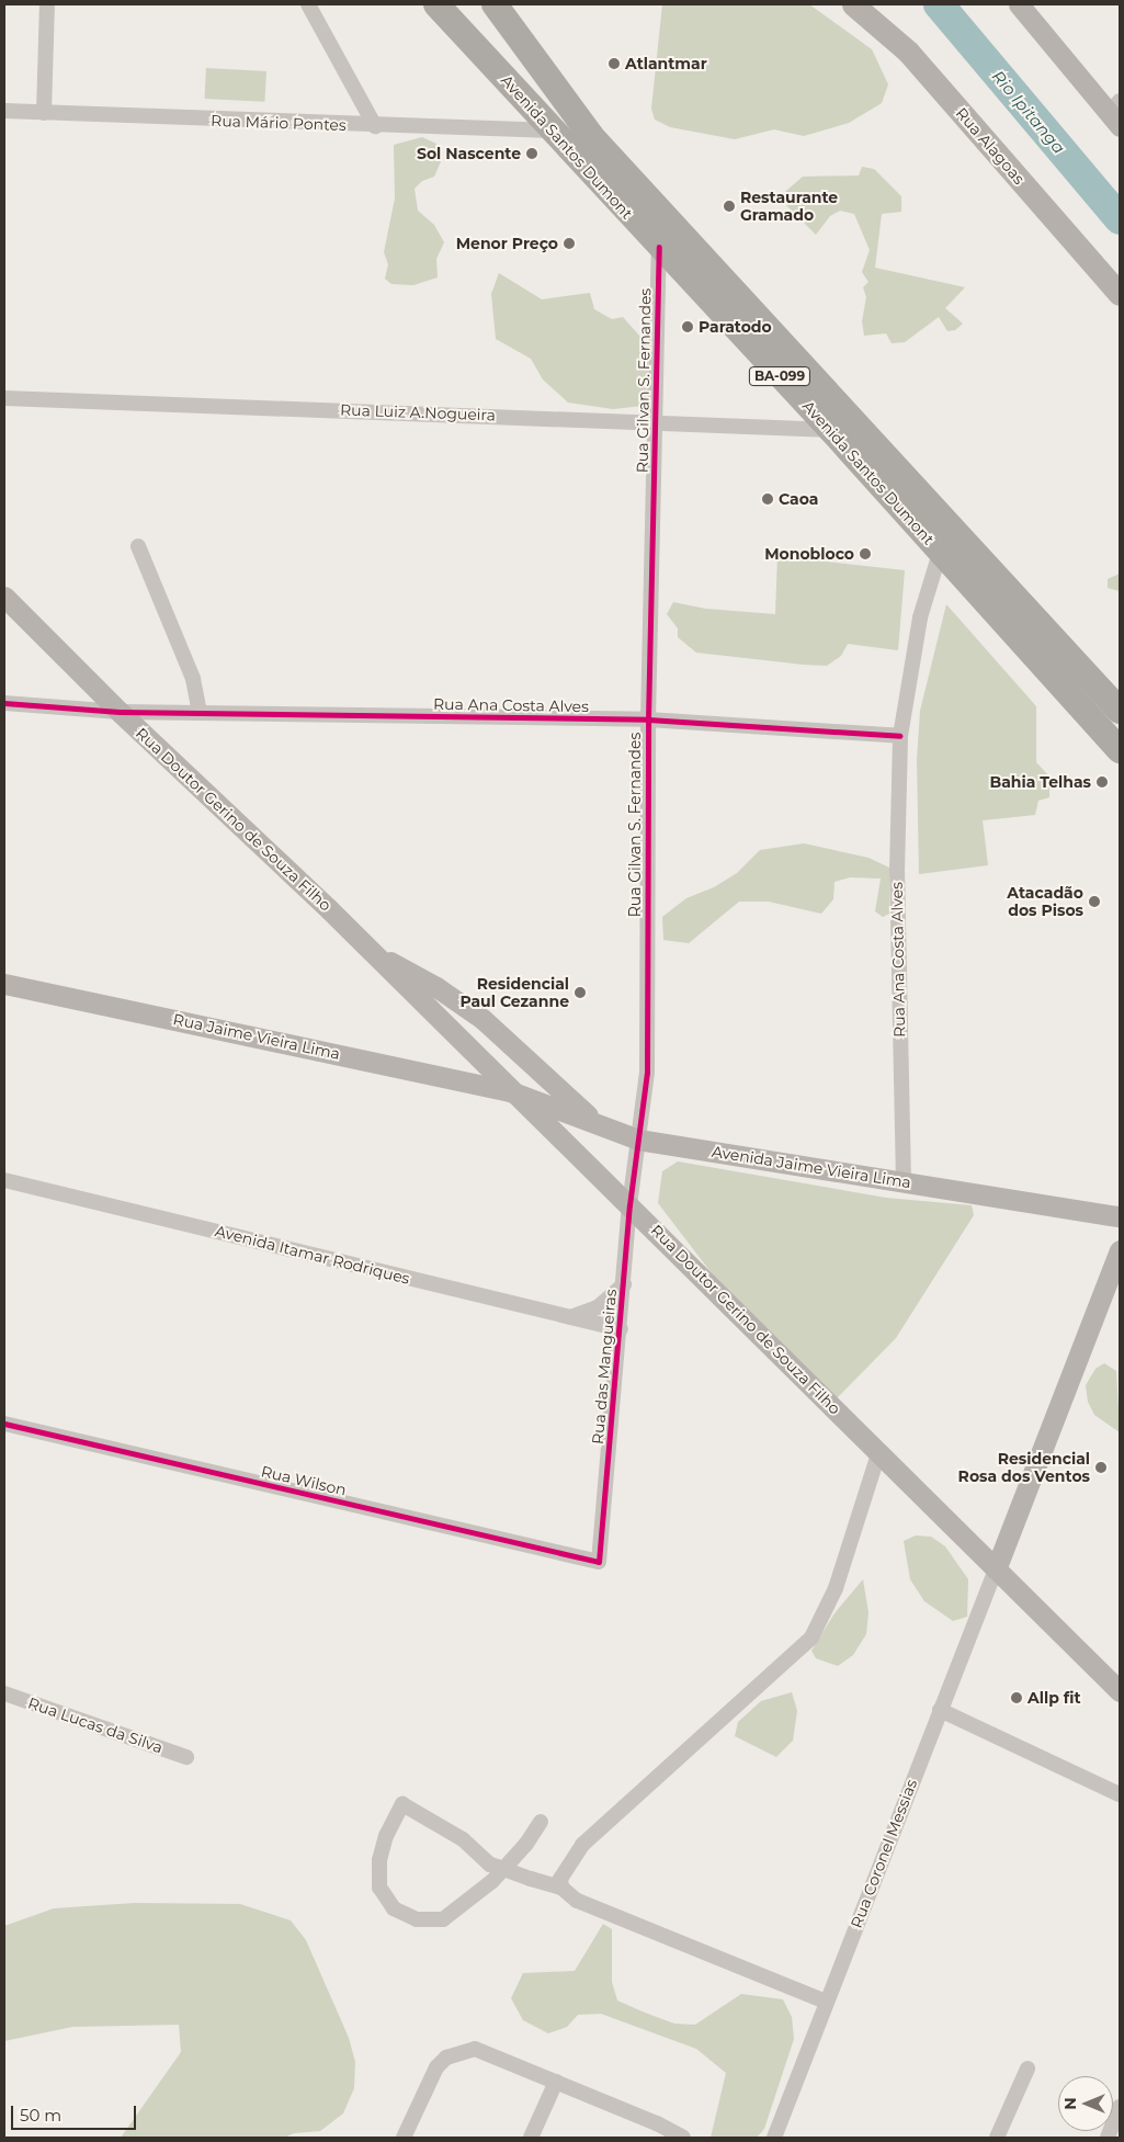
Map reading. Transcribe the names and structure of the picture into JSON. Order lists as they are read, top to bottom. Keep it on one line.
{"streets":{"highway":["Avenida Santos Dumont","BA-099"],"main road":["Rua Alagoas","Rua Doutor Gerino de Souza Filho","Rua Jaime Vieira Lima","Avenida Jaime Vieira Lima"],"street":["Rua Mário Pontes","Rua Gilvan S. Fernandes","Rua Luiz A.Nogueira","Rua Ana Costa Alves","Avenida Itamar Rodriques","Rua das Mangueiras","Rua Wilson","Rua Lucas da Silva","Rua Coronel Messias"]},"crossings":[["Rua Mário Pontes","Avenida Santos Dumont"],["Avenida Santos Dumont","Rua Gilvan S. Fernandes"],["Avenida Santos Dumont","Rua Luiz A.Nogueira"],["Avenida Santos Dumont","Rua Ana Costa Alves"],["Rua Gilvan S. Fernandes","Rua Luiz A.Nogueira"],["Rua Gilvan S. Fernandes","Rua Ana Costa Alves"],["Rua Gilvan S. Fernandes","Rua Doutor Gerino de Souza Filho"],["Rua Gilvan S. Fernandes","Avenida Jaime Vieira Lima"],["Rua Gilvan S. Fernandes","Rua das Mangueiras"],["Rua Ana Costa Alves","Rua Doutor Gerino de Souza Filho"],["Rua Ana Costa Alves","Avenida Jaime Vieira Lima"],["Rua Doutor Gerino de Souza Filho","Rua Jaime Vieira Lima"],["Rua Doutor Gerino de Souza Filho","Avenida Jaime Vieira Lima"],["Rua Doutor Gerino de Souza Filho","Rua das Mangueiras"],["Rua Doutor Gerino de Souza Filho","Rua Coronel Messias"],["Rua Jaime Vieira Lima","Avenida Jaime Vieira Lima"],["Avenida Itamar Rodriques","Rua das Mangueiras"],["Rua das Mangueiras","Rua Wilson"]],"water":["Rio Ipitanga"],"places":["Atlantmar","Sol Nascente","Restaurante Gramado","Menor Preço","Paratodo","Caoa","Monobloco","Bahia Telhas","Atacadão dos Pisos","Residencial Paul Cezanne","Residencial Rosa dos Ventos","Allp fit"],"scale_bar":"50 m","north":"left"}
